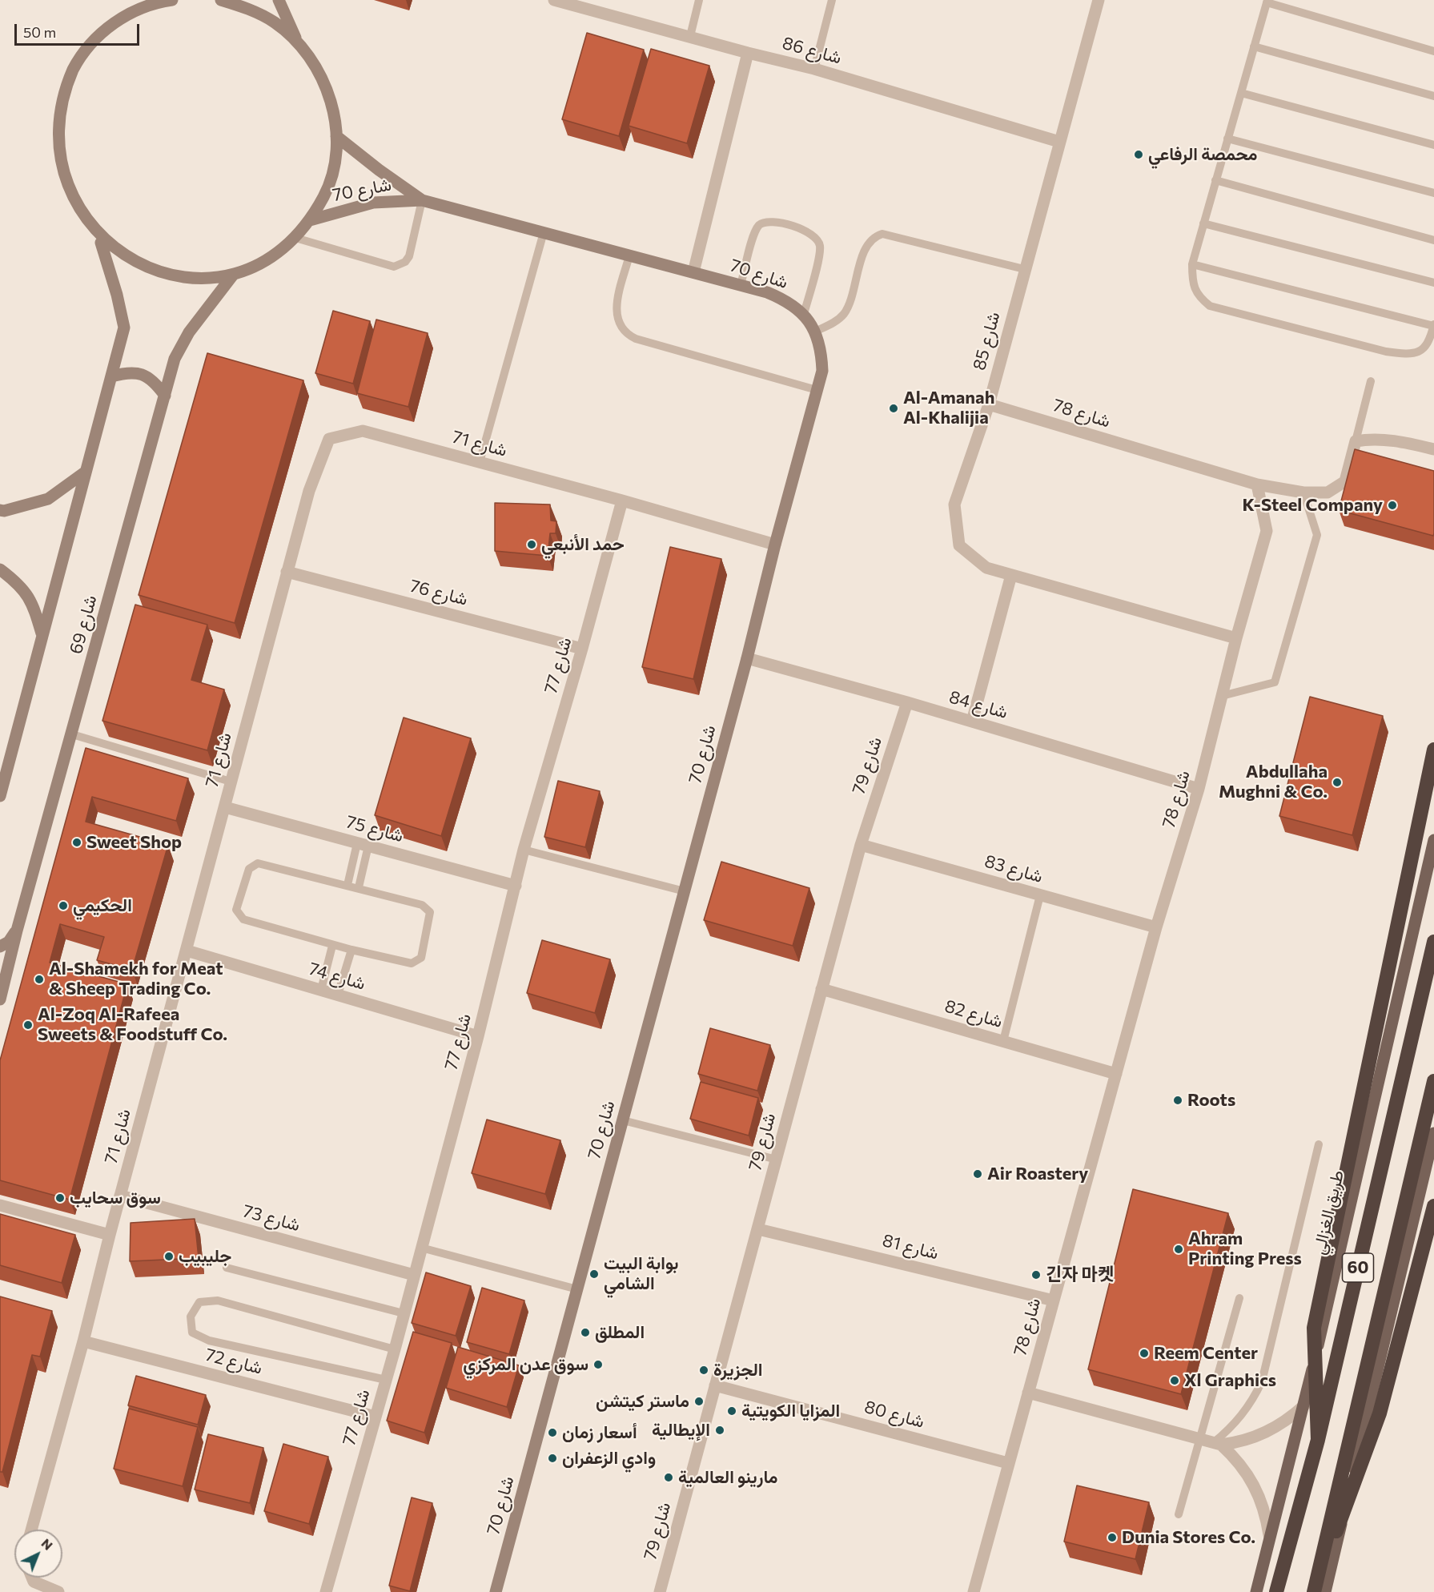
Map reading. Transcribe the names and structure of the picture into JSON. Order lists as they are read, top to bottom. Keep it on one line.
{"streets":{"highway":["60"],"main road":["طريق الغزالي"],"street":["شارع 86","شارع 70","شارع 85","شارع 78","شارع 71","شارع 76","شارع 69","شارع 77","شارع 84","شارع 79","شارع 75","شارع 83","شارع 74","شارع 82","شارع 73","شارع 81","شارع 72","شارع 80"]},"crossings":[["شارع 86","شارع 85"],["شارع 70","شارع 71"],["شارع 70","شارع 84"],["شارع 85","شارع 78"],["شارع 78","شارع 84"],["شارع 78","شارع 83"],["شارع 78","شارع 82"],["شارع 78","شارع 81"],["شارع 78","شارع 80"],["شارع 71","شارع 76"],["شارع 71","شارع 77"],["شارع 71","شارع 75"],["شارع 71","شارع 74"],["شارع 71","شارع 73"],["شارع 71","شارع 72"],["شارع 76","شارع 77"],["شارع 77","شارع 75"],["شارع 77","شارع 74"],["شارع 77","شارع 73"],["شارع 77","شارع 72"],["شارع 84","شارع 79"],["شارع 79","شارع 83"],["شارع 79","شارع 82"],["شارع 79","شارع 81"],["شارع 79","شارع 80"]],"places":["محمصة الرفاعي","Al-Amanah Al-Khalijia","K-Steel Company","حمد الأنبعي","Abdullaha Mughni & Co.","Sweet Shop","الحكيمي","Al-Shamekh for Meat & Sheep Trading Co.","Al-Zoq Al-Rafeea Sweets & Foodstuff Co.","Roots","Air Roastery","سوق سحايب","Ahram Printing Press","جليبيب","بوابة البيت الشامي","긴자 마켓","المطلق","Reem Center","سوق عدن المركزي","الجزيرة","Xl Graphics","ماستر كيتشن","المزايا الكويتية","الإيطالية","أسعار زمان","وادي الزعفران","مارينو العالمية","Dunia Stores Co."],"scale_bar":"50 m","north":"top right"}
